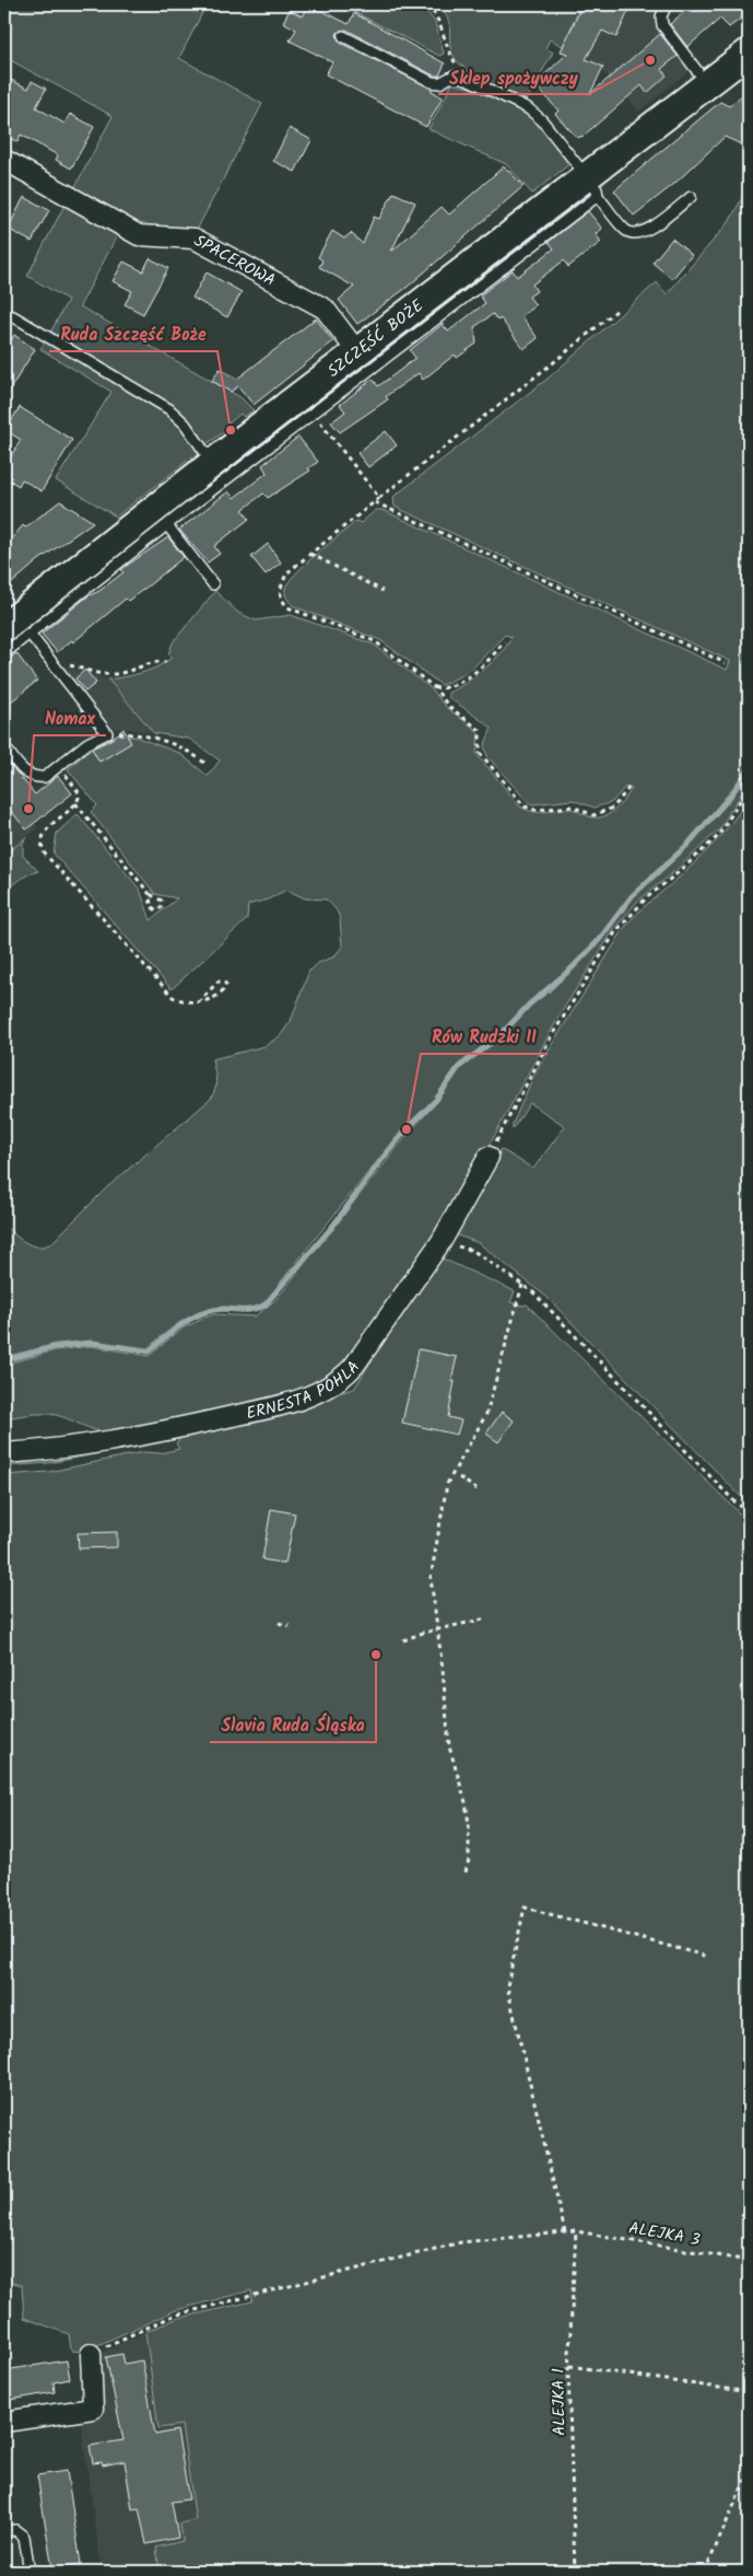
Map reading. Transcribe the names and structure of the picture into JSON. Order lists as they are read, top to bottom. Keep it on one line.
{"streets":{"street":["SPACEROWA","SZCZĘŚĆ BOŻE","ERNESTA POHLA"],"path":["ALEJKA 3","ALEJKA 1"]},"crossings":[["SPACEROWA","SZCZĘŚĆ BOŻE"],["ALEJKA 3","ALEJKA 1"]],"places":["Sklep spożywczy","Ruda Szczęść Boże","Nomax","Rów Rudzki II","Slavia Ruda Śląska"]}
